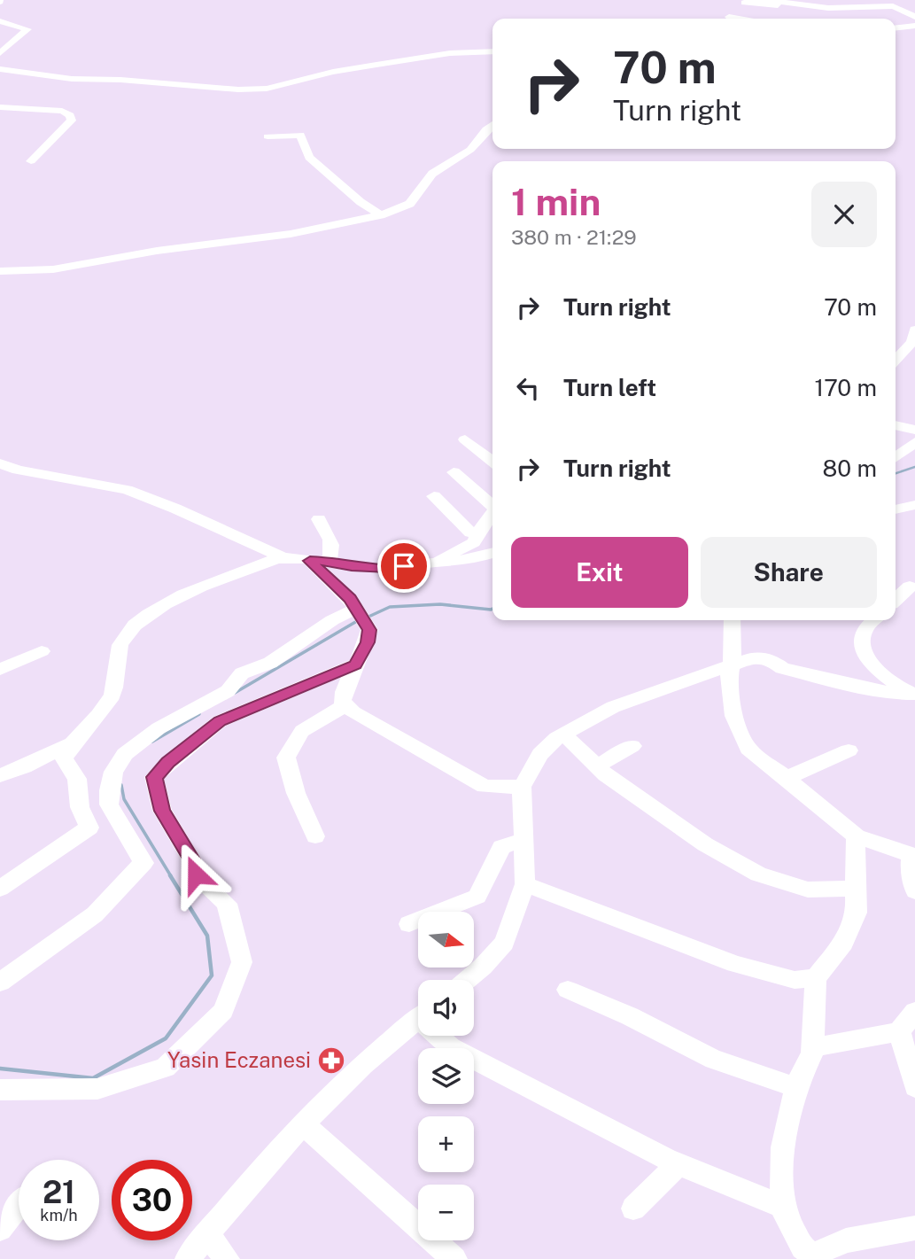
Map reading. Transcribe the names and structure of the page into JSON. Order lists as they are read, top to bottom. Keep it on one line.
{"places":{"pharmacy":["Yasin Eczanesi"]},"north":"right","page":{"turn":["70 m","Turn right"],"heading":["1 min","380 m · 21:29"],"list":[{"name":"Turn right","value":"70 m"},{"name":"Turn left","value":"170 m"},{"name":"Turn right","value":"80 m"}],"buttons":["Exit","Share"],"map_buttons":["+","−"],"speed":"21 km/h","limit":"30"}}
